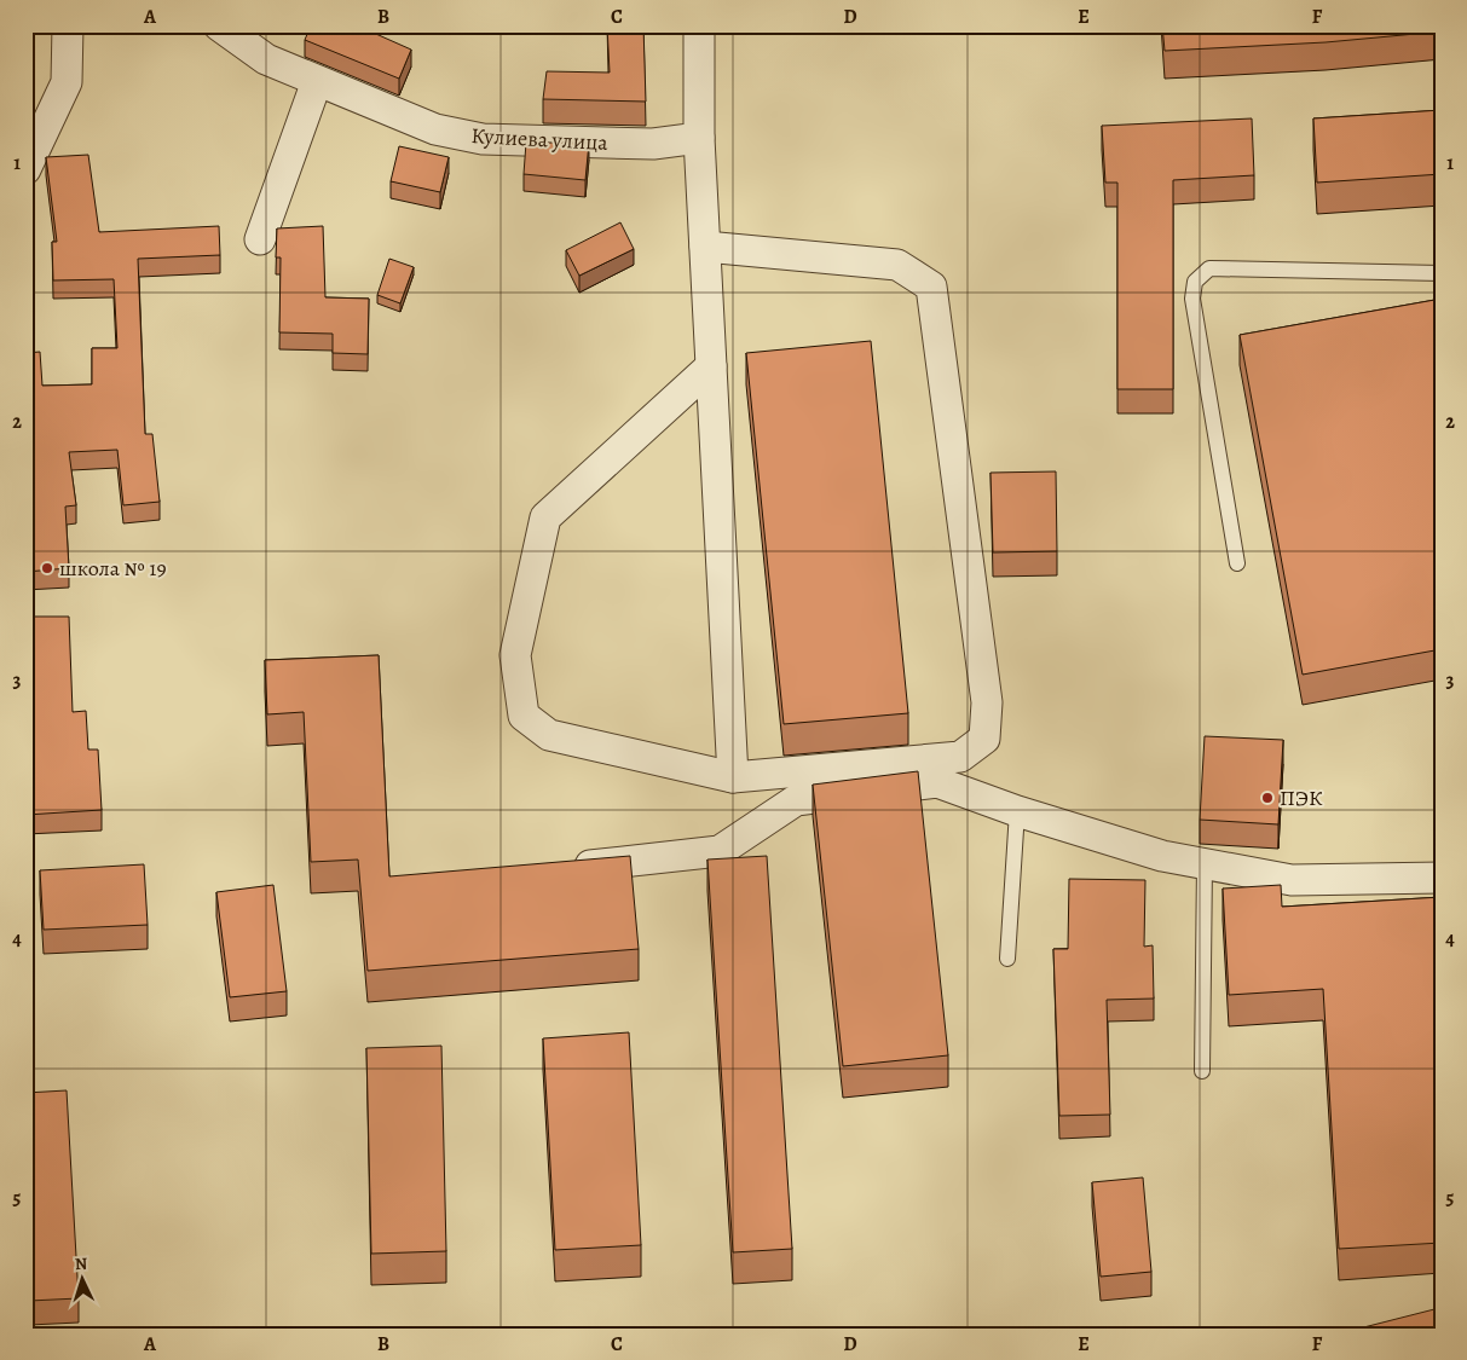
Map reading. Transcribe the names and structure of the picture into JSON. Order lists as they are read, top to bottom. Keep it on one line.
{"streets":{"street":["Кулиева улица"]},"places":["школа № 19","ПЭК"],"north":"top","grid":{"columns":["A","B","C","D","E","F"],"rows":["1","2","3","4","5"]}}
